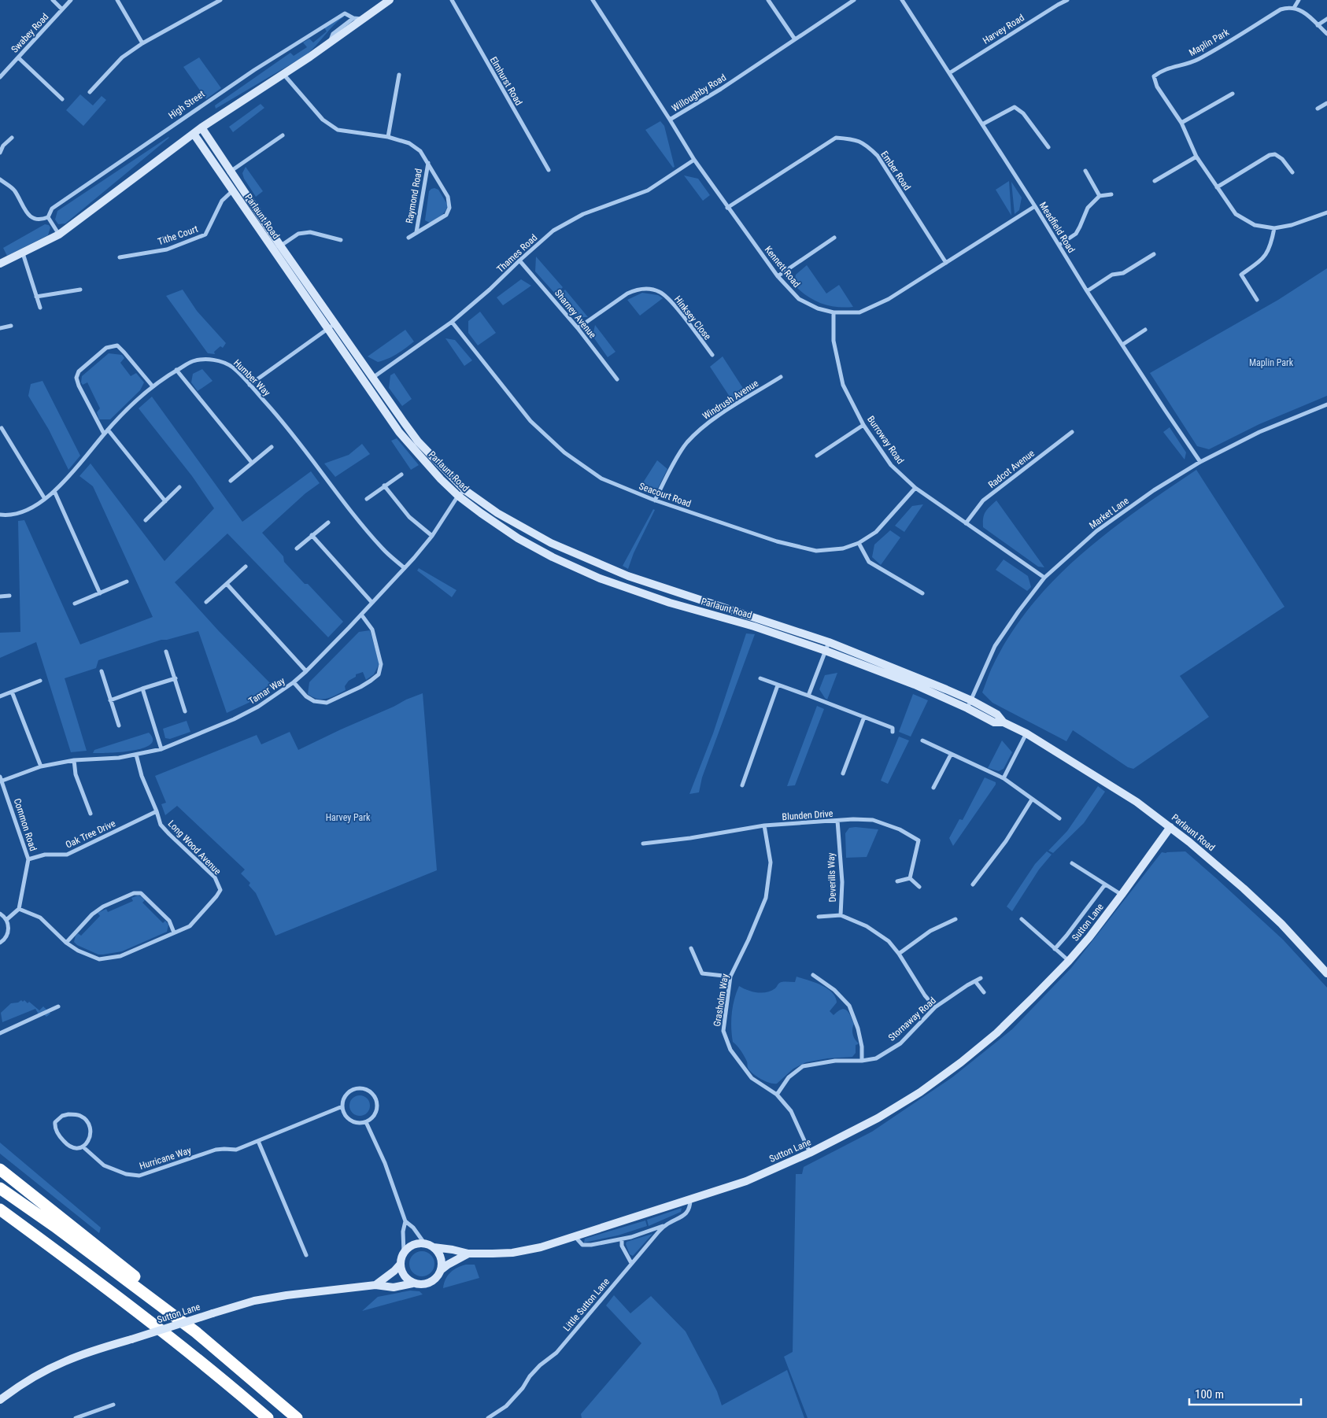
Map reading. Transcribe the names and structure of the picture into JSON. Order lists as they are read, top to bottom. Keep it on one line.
{"streets":{"street":["Harvey Road","Swabey Road","Maplin Park","Elmhurst Road","Willoughby Road","High Street","Ember Road","Raymond Road","Parlaunt Road","Meadfield Road","Tithe Court","Thames Road","Kennett Road","Sharney Avenue","Hinksey Close","Humber Way","Windrush Avenue","Burroway Road","Radcot Avenue","Seacourt Road","Market Lane","Tamar Way","Blunden Drive","Common Road","Oak Tree Drive","Long Wood Avenue","Deverills Way","Sutton Lane","Grasholm Way","Stornaway Road","Hurricane Way","Little Sutton Lane"]},"crossings":[["Harvey Road","Meadfield Road"],["Willoughby Road","Kennett Road"],["Ember Road","Kennett Road"],["Parlaunt Road","Tithe Court"],["Parlaunt Road","Thames Road"],["Parlaunt Road","Market Lane"],["Parlaunt Road","Tamar Way"],["Parlaunt Road","Sutton Lane"],["Meadfield Road","Kennett Road"],["Meadfield Road","Market Lane"],["Thames Road","Kennett Road"],["Thames Road","Sharney Avenue"],["Thames Road","Seacourt Road"],["Kennett Road","Burroway Road"],["Sharney Avenue","Hinksey Close"],["Humber Way","Tamar Way"],["Windrush Avenue","Seacourt Road"],["Burroway Road","Radcot Avenue"],["Burroway Road","Seacourt Road"],["Burroway Road","Market Lane"],["Tamar Way","Common Road"],["Tamar Way","Long Wood Avenue"],["Blunden Drive","Deverills Way"],["Blunden Drive","Grasholm Way"],["Common Road","Oak Tree Drive"],["Common Road","Long Wood Avenue"],["Oak Tree Drive","Long Wood Avenue"],["Deverills Way","Stornaway Road"],["Sutton Lane","Grasholm Way"],["Sutton Lane","Little Sutton Lane"],["Grasholm Way","Stornaway Road"]],"parks":["Maplin Park","Harvey Park"],"scale_bar":"100 m"}
